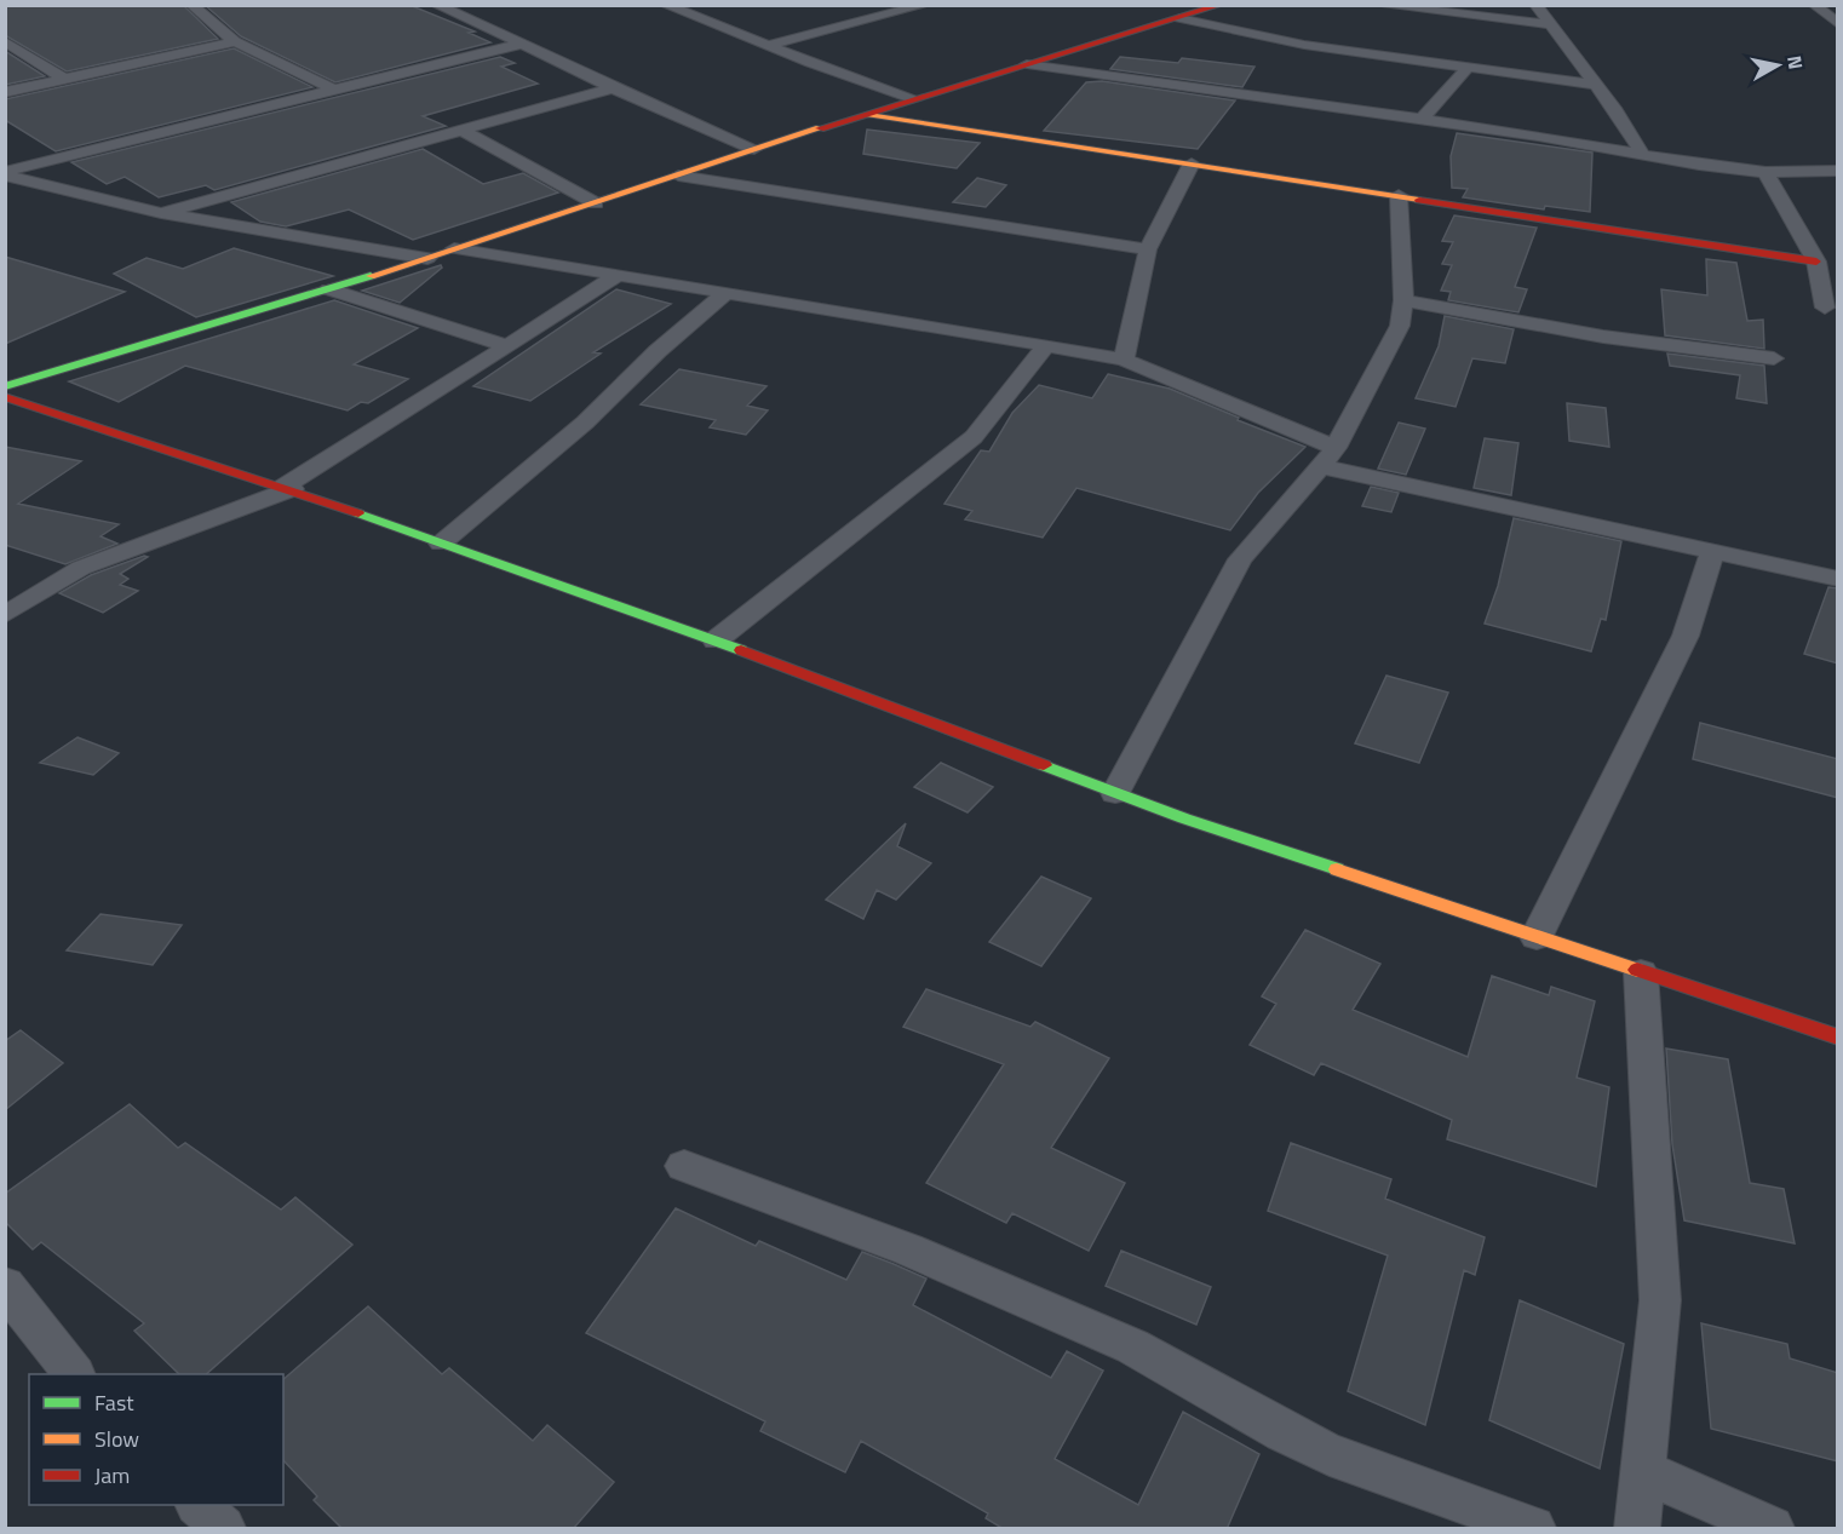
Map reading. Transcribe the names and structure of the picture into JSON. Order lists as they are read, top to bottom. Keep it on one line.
{"legend":["Fast","Slow","Jam"],"north":"right"}
